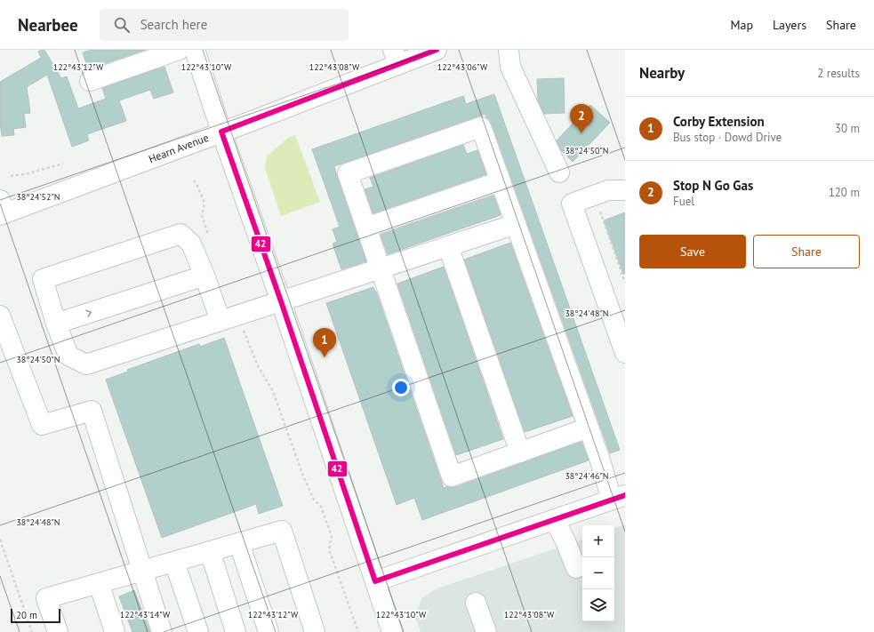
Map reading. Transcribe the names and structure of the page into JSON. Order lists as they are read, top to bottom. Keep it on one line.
{"streets":{"street":["Hearn Avenue"]},"lines":["transit line 42"],"scale_bar":"20 m","page":{"header":"Nearbee","search":"Search here","nav":["Map","Layers","Share"],"heading":["Nearby","2 results"],"list":[{"mark":"1","name":"Corby Extension","note":"Bus stop · Dowd Drive","value":"30 m"},{"mark":"2","name":"Stop N Go Gas","note":"Fuel","value":"120 m"}],"pins":["2","1"],"buttons":["Save","Share"],"map_buttons":["+","−"],"scale":"20 m"},"coordinates":["122°43'12\"W","122°43'10\"W","122°43'08\"W","122°43'06\"W","38°24'50\"N","38°24'52\"N","38°24'48\"N","38°24'46\"N","122°43'14\"W"]}
